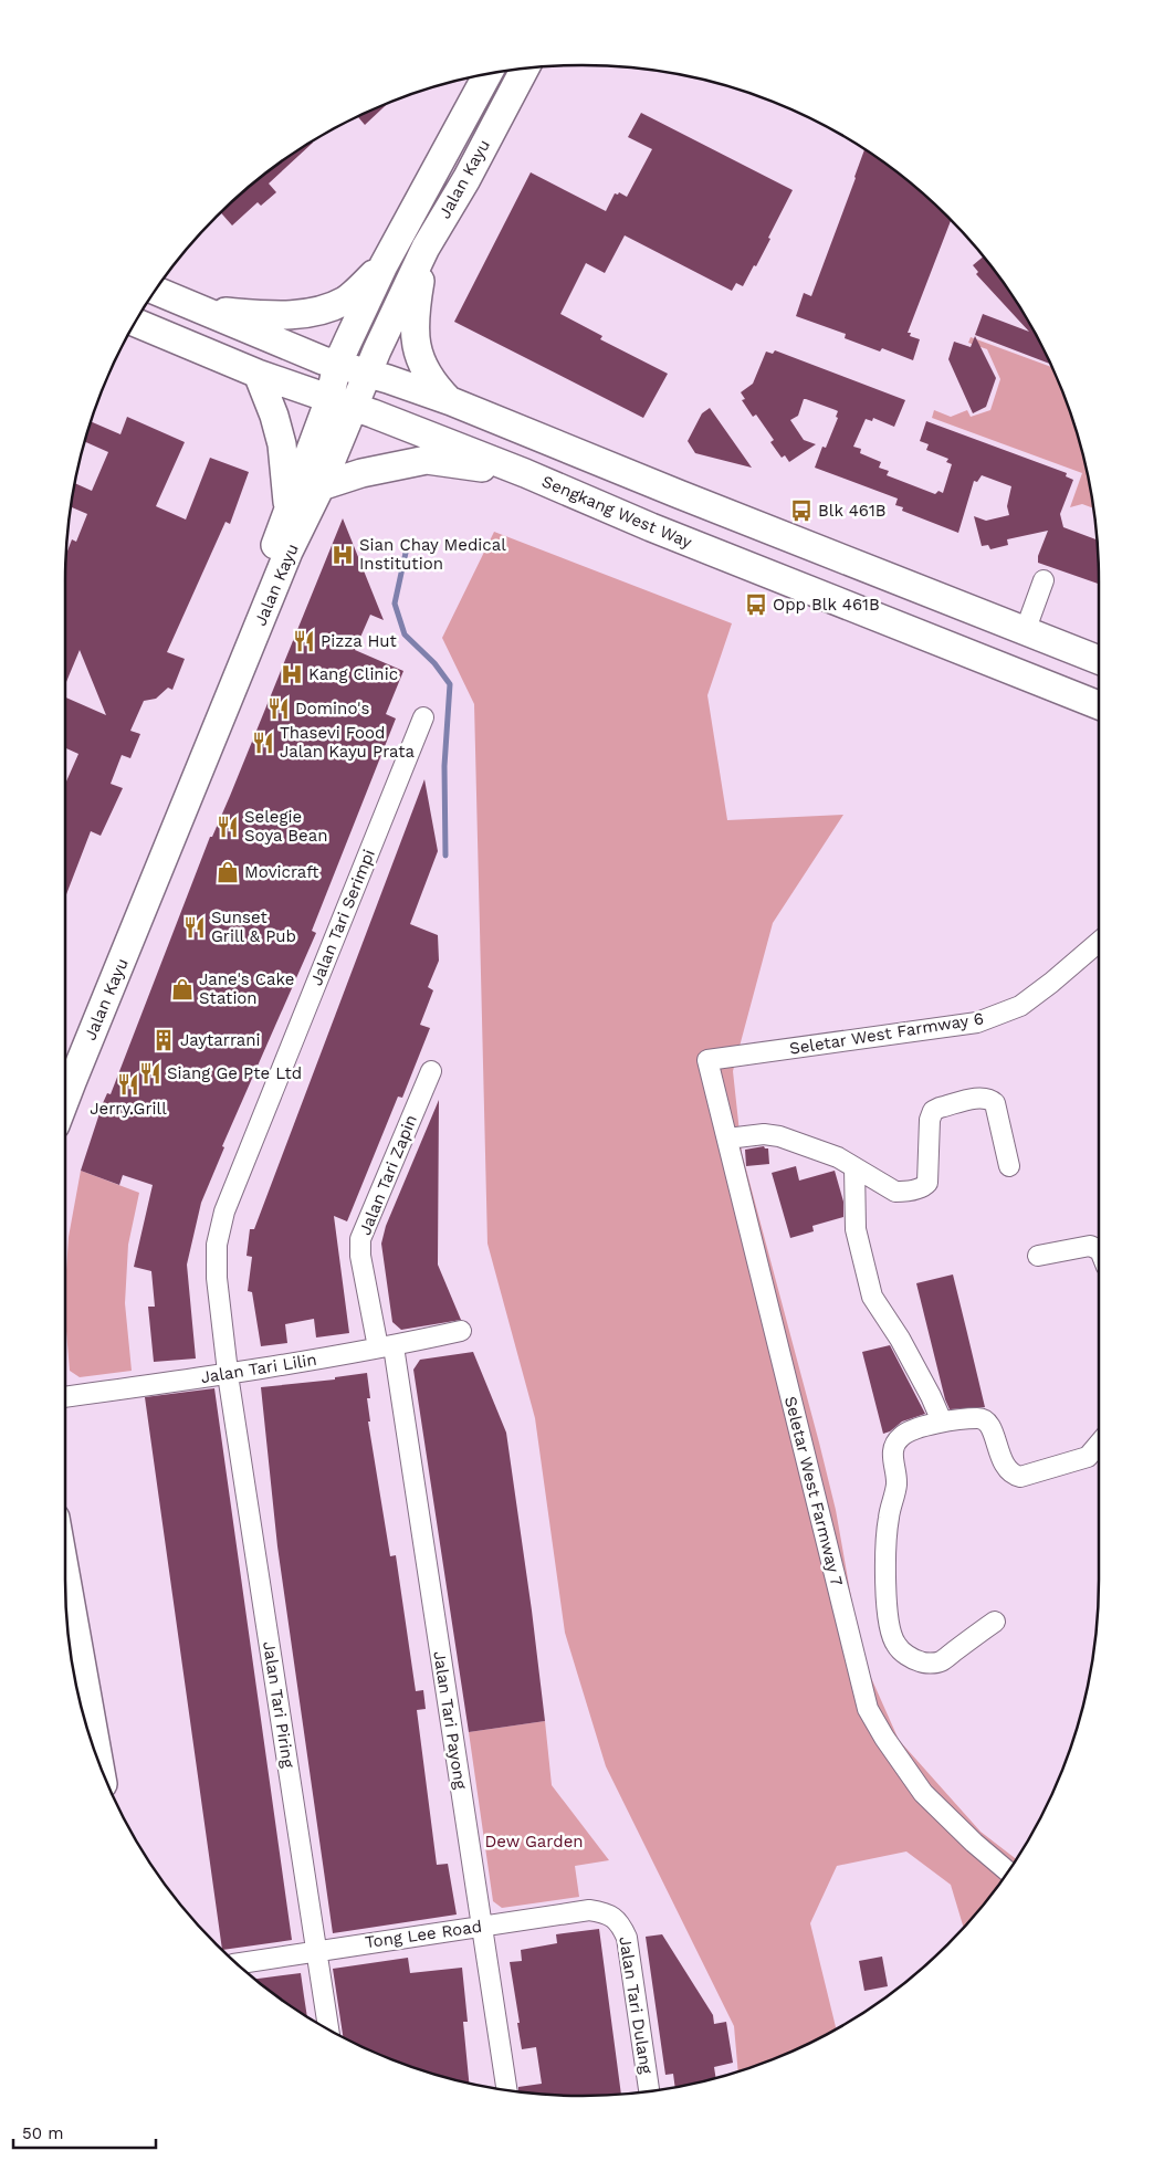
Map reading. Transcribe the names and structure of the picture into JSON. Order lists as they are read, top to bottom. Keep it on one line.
{"streets":{"main road":["Jalan Kayu","Sengkang West Way"],"street":["Jalan Tari Serimpi","Seletar West Farmway 6","Jalan Tari Zapin","Jalan Tari Lilin","Seletar West Farmway 7","Jalan Tari Piring","Jalan Tari Payong","Tong Lee Road","Jalan Tari Dulang"]},"crossings":[["Jalan Kayu","Sengkang West Way"],["Jalan Tari Serimpi","Jalan Tari Lilin"],["Jalan Tari Serimpi","Jalan Tari Piring"],["Seletar West Farmway 6","Seletar West Farmway 7"],["Jalan Tari Zapin","Jalan Tari Lilin"],["Jalan Tari Zapin","Jalan Tari Payong"],["Jalan Tari Lilin","Jalan Tari Piring"],["Jalan Tari Lilin","Jalan Tari Payong"],["Jalan Tari Piring","Tong Lee Road"],["Jalan Tari Payong","Tong Lee Road"],["Tong Lee Road","Jalan Tari Dulang"]],"parks":["Dew Garden"],"places":{"bus stop":["Blk 461B","Opp Blk 461B"],"hospital":["Sian Chay Medical Institution","Kang Clinic"],"restaurant":["Pizza Hut","Domino's","Thasevi Food Jalan Kayu Prata","Selegie Soya Bean","Sunset Grill & Pub","Siang Ge Pte Ltd","Jerry.Grill"],"shop":["Movicraft","Jane's Cake Station"],"building":["Jaytarrani"]},"scale_bar":"50 m"}
